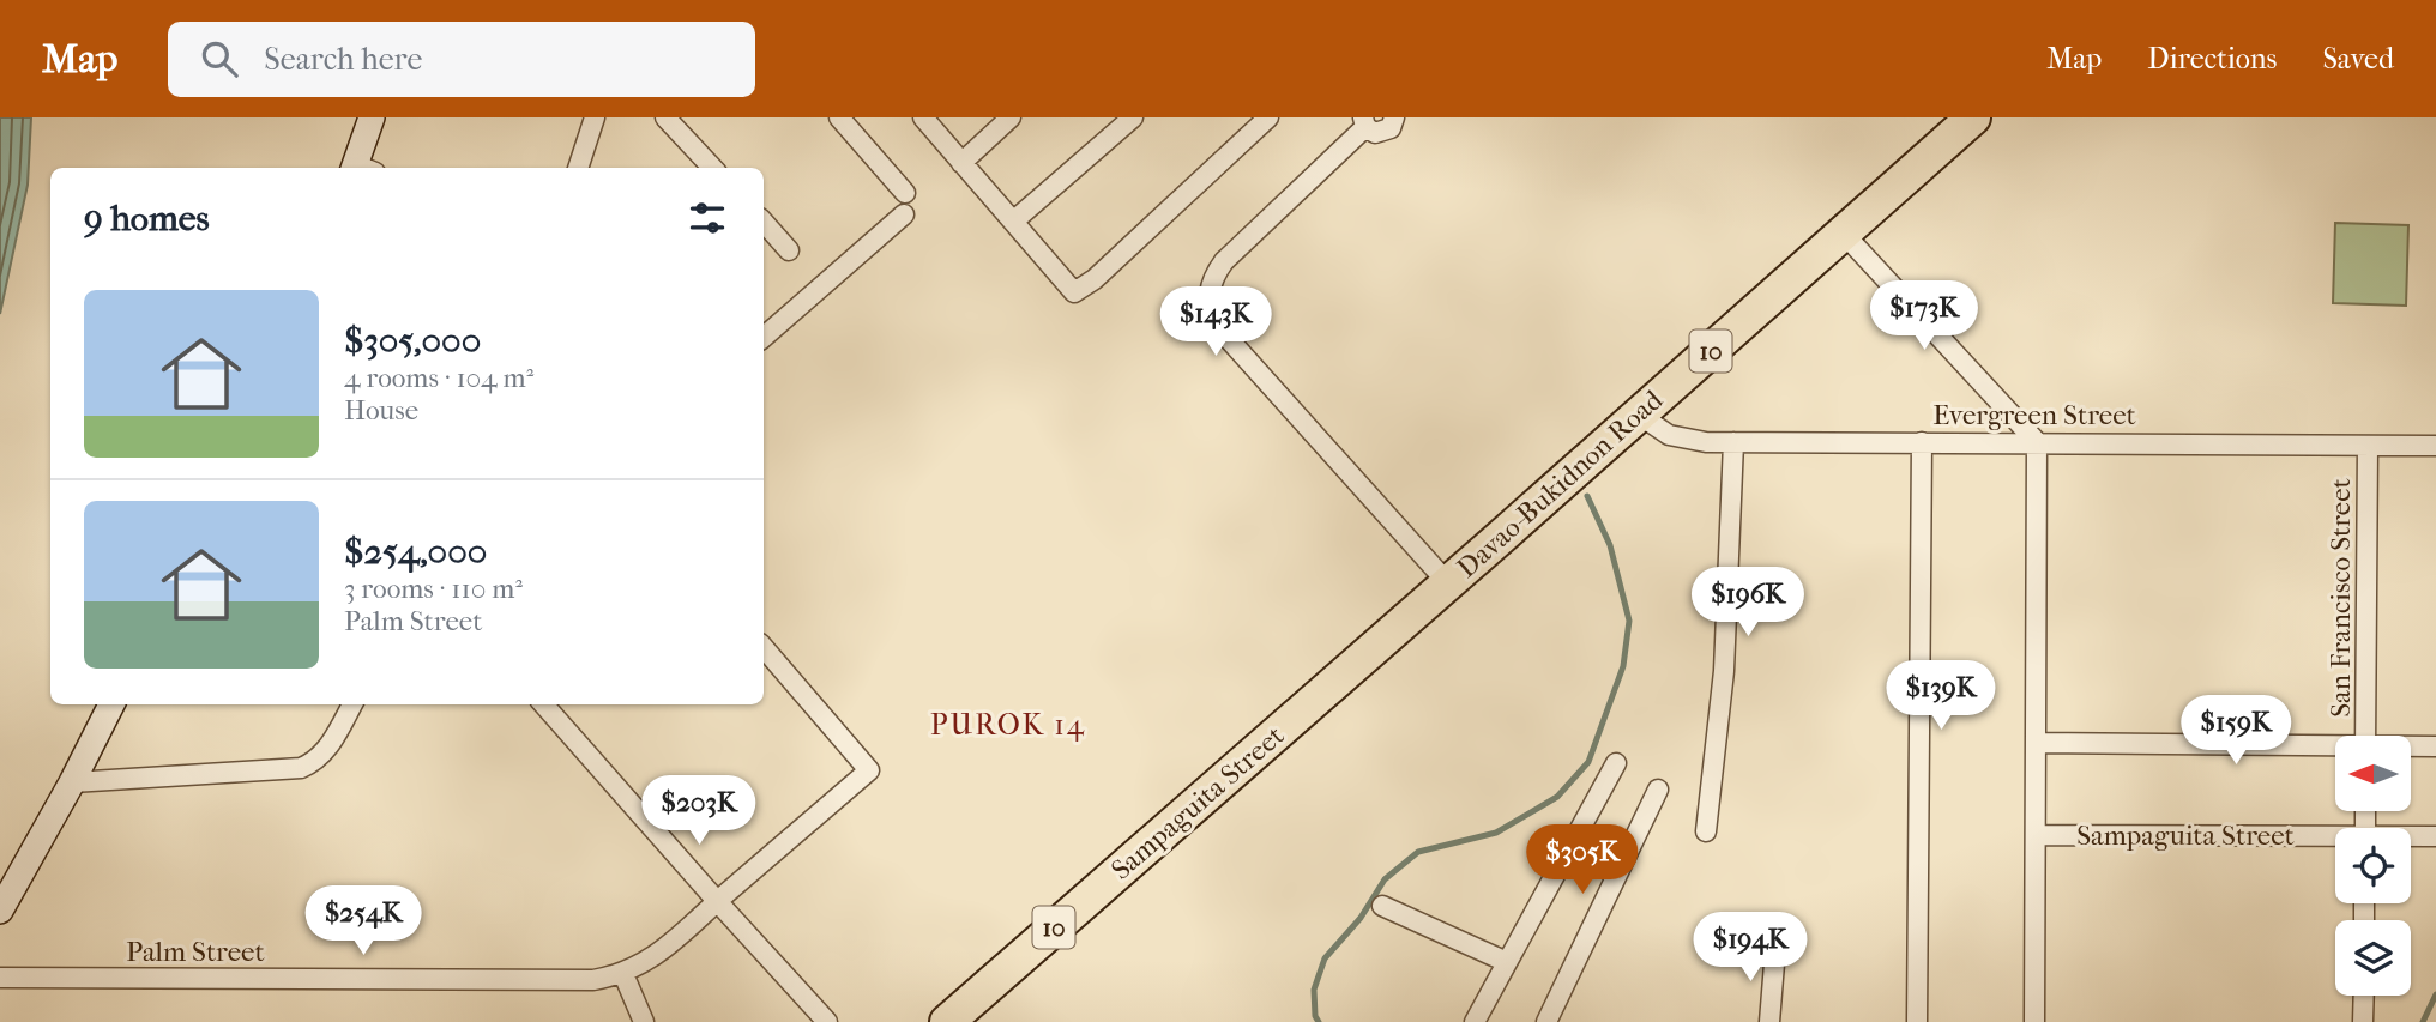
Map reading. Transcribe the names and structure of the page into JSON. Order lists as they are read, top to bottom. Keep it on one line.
{"streets":{"highway":["10","Davao-Bukidnon Road","Sampaguita Street"],"street":["Evergreen Street","San Francisco Street","Palm Street"]},"crossings":[["Evergreen Street","Davao-Bukidnon Road"],["Evergreen Street","San Francisco Street"],["Davao-Bukidnon Road","Sampaguita Street"]],"districts":["PUROK 14"],"north":"left","page":{"header":"Map","search":"Search here","nav":["Map","Directions","Saved"],"heading":"9 homes","list":[{"name":"$305,000","note":"4 rooms · 104 m² · House"},{"name":"$254,000","note":"3 rooms · 110 m² · Palm Street"}],"price":["$173K","$143K","$196K","$139K","$159K","$203K","$305K","$254K","$194K"]}}
